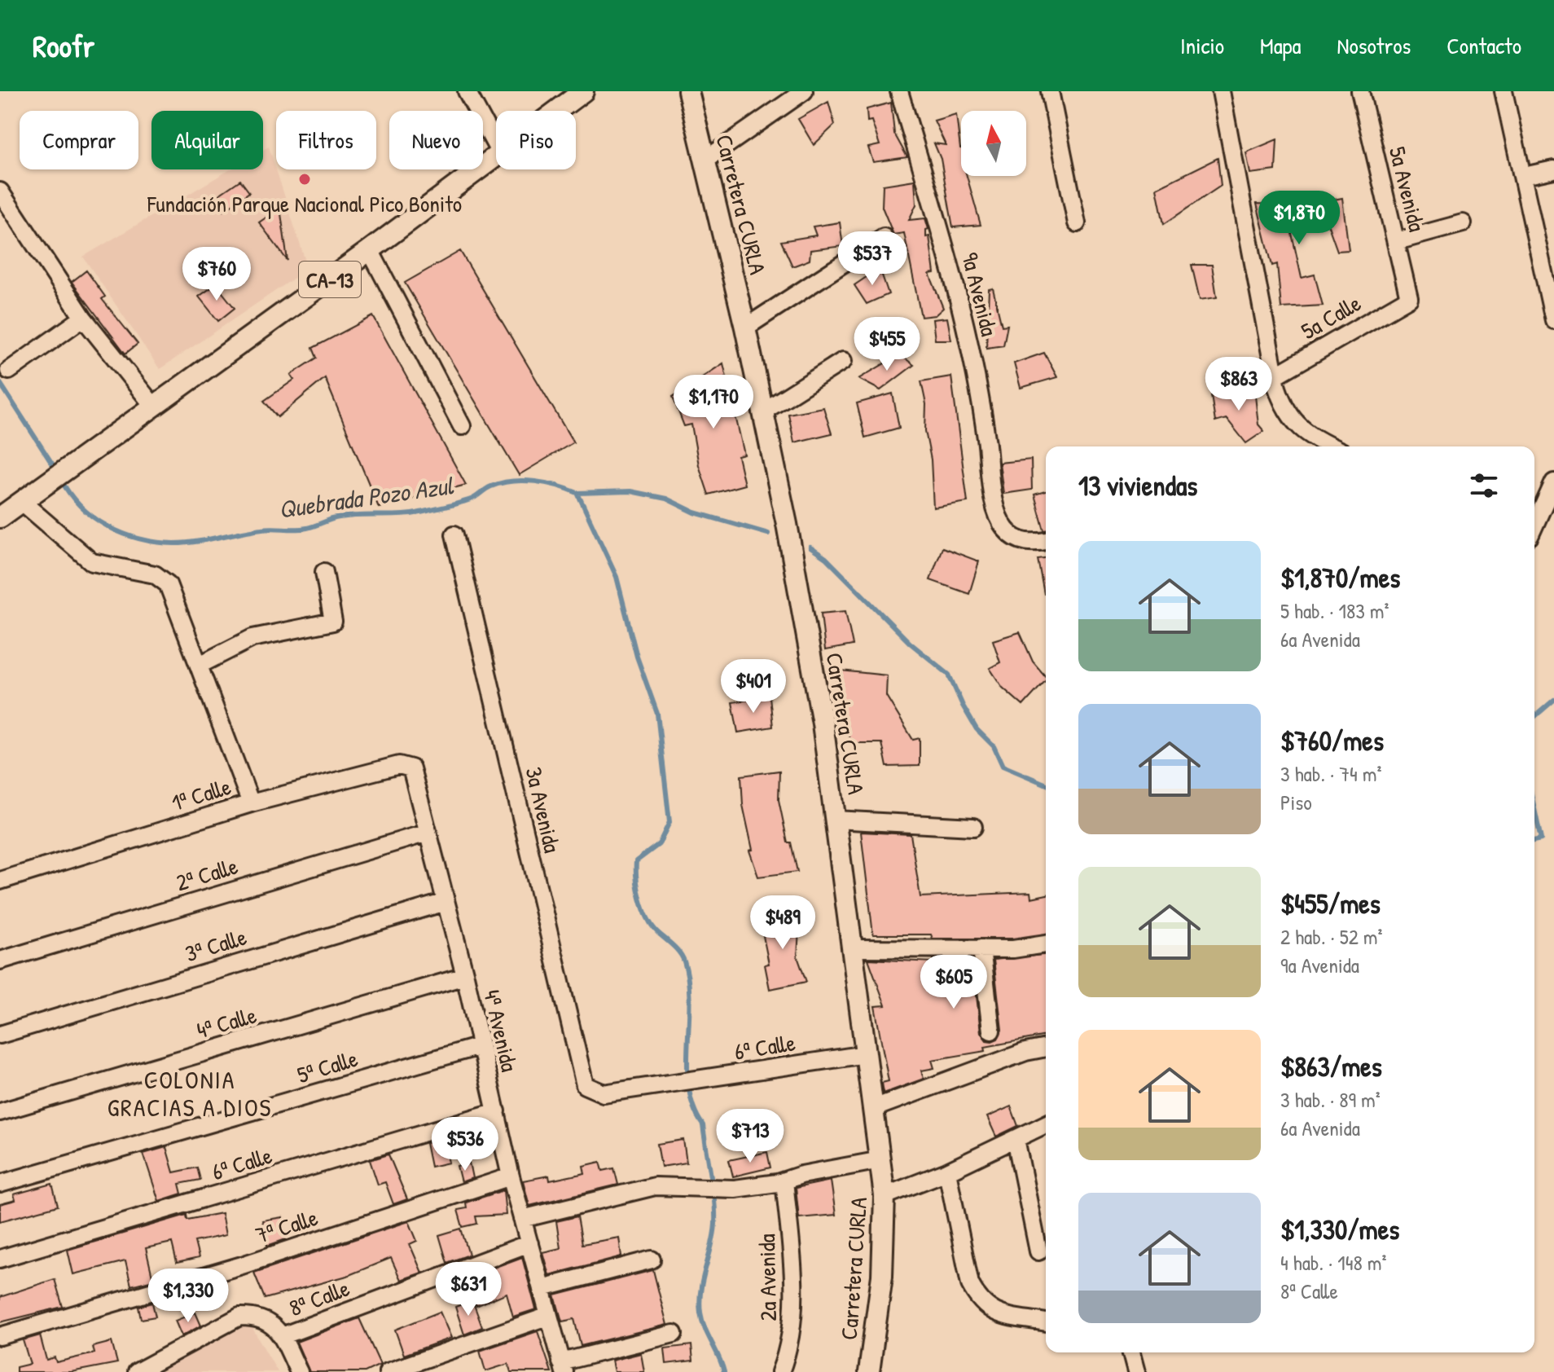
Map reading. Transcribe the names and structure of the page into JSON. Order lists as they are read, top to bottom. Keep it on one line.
{"streets":{"main road":["Carretera CURLA","CA-13"],"street":["5a Avenida","9a Avenida","5a Calle","1ª Calle","3a Avenida","2ª Calle","3ª Calle","4ª Calle","4ª Avenida","6ª Calle","5ª Calle","7ª Calle","2a Avenida","8ª Calle"]},"crossings":[["5a Avenida","5a Calle"],["Carretera CURLA","6ª Calle"],["1ª Calle","4ª Avenida"],["3a Avenida","6ª Calle"],["2ª Calle","4ª Avenida"],["3ª Calle","4ª Avenida"],["4ª Calle","4ª Avenida"],["4ª Avenida","6ª Calle"],["4ª Avenida","5ª Calle"],["4ª Avenida","7ª Calle"],["4ª Avenida","8ª Calle"]],"districts":["COLONIA GRACIAS A DIOS"],"water":["Quebrada Pozo Azul"],"places":["Fundación Parque Nacional Pico Bonito"],"north":"top","page":{"header":"Roofr","nav":["Inicio","Mapa","Nosotros","Contacto"],"chip":["Comprar","Alquilar","Filtros","Nuevo","Piso"],"price":["$1,870","$537","$760","$455","$863","$1,170","$401","$489","$605","$713","$536","$631","$1,330"],"heading":"13 viviendas","list":[{"name":"$1,870/mes","note":"5 hab. · 183 m² · 6a Avenida"},{"name":"$760/mes","note":"3 hab. · 74 m² · Piso"},{"name":"$455/mes","note":"2 hab. · 52 m² · 9a Avenida"},{"name":"$863/mes","note":"3 hab. · 89 m² · 6a Avenida"},{"name":"$1,330/mes","note":"4 hab. · 148 m² · 8ª Calle"}]}}
